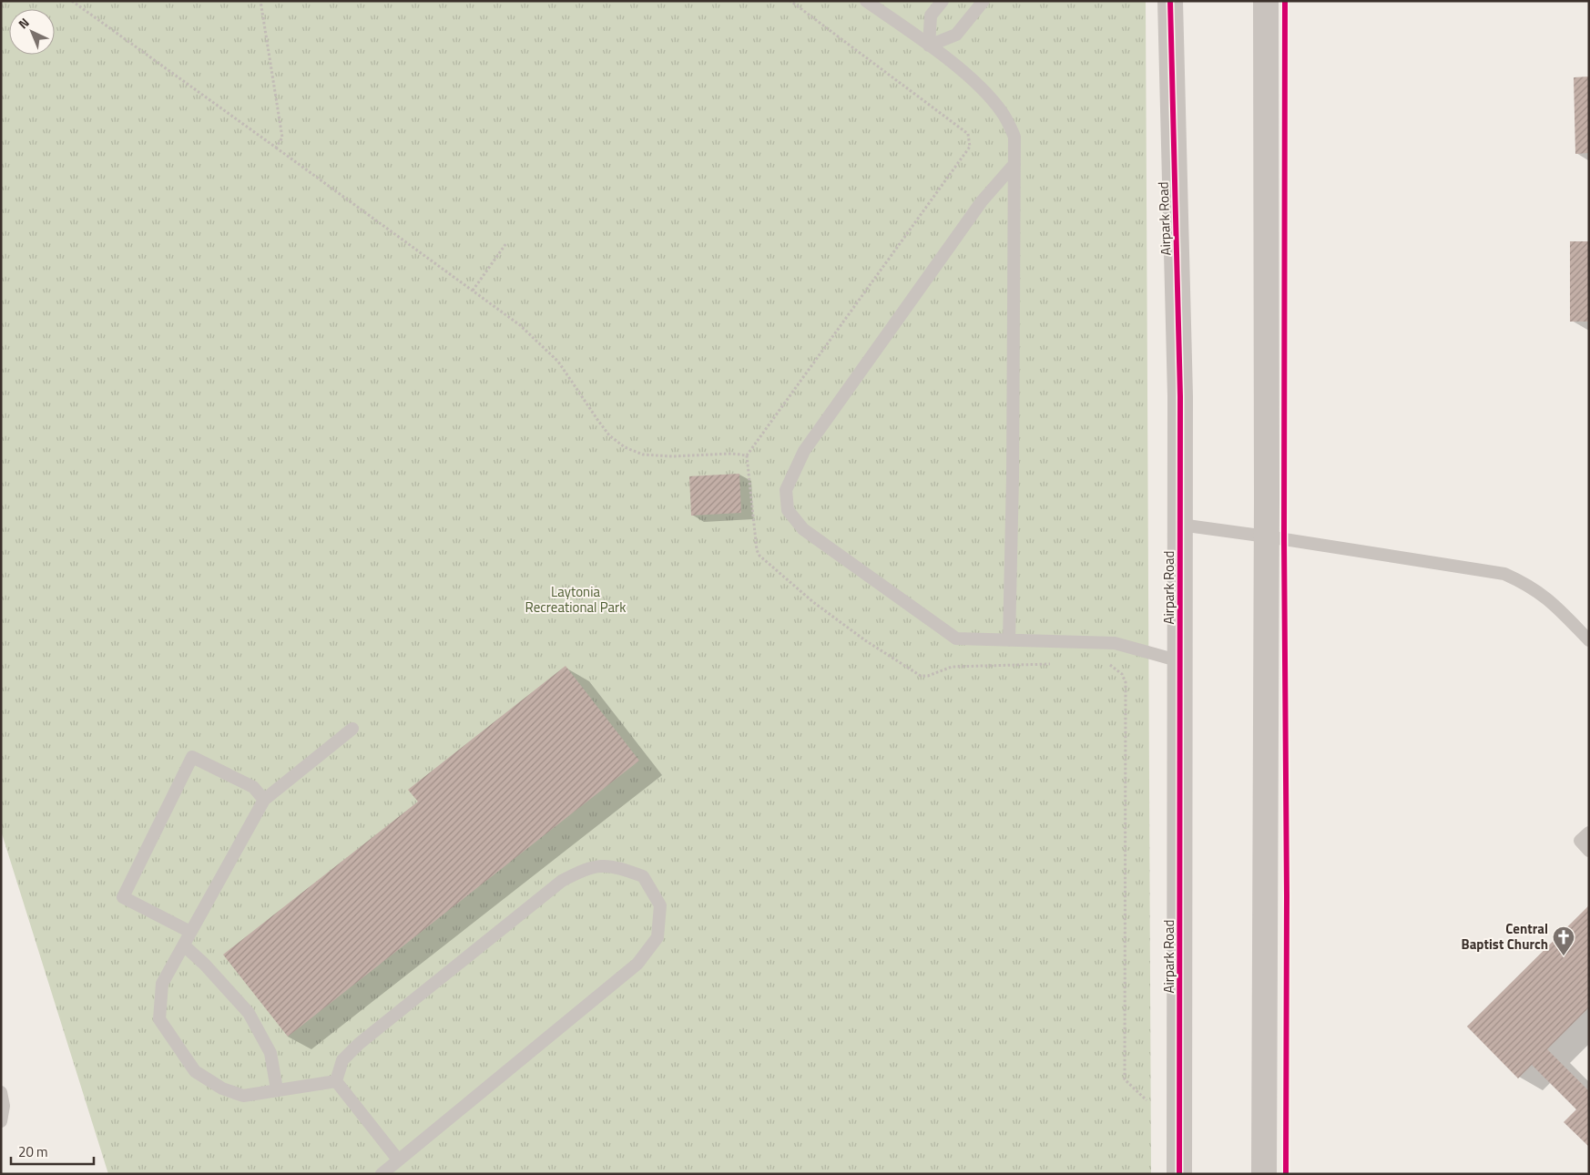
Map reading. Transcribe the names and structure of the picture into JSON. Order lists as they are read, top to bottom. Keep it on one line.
{"streets":{"street":["Airpark Road"]},"parks":["Laytonia Recreational Park"],"places":{"church":["Central Baptist Church"]},"scale_bar":"20 m","north":"top left"}
